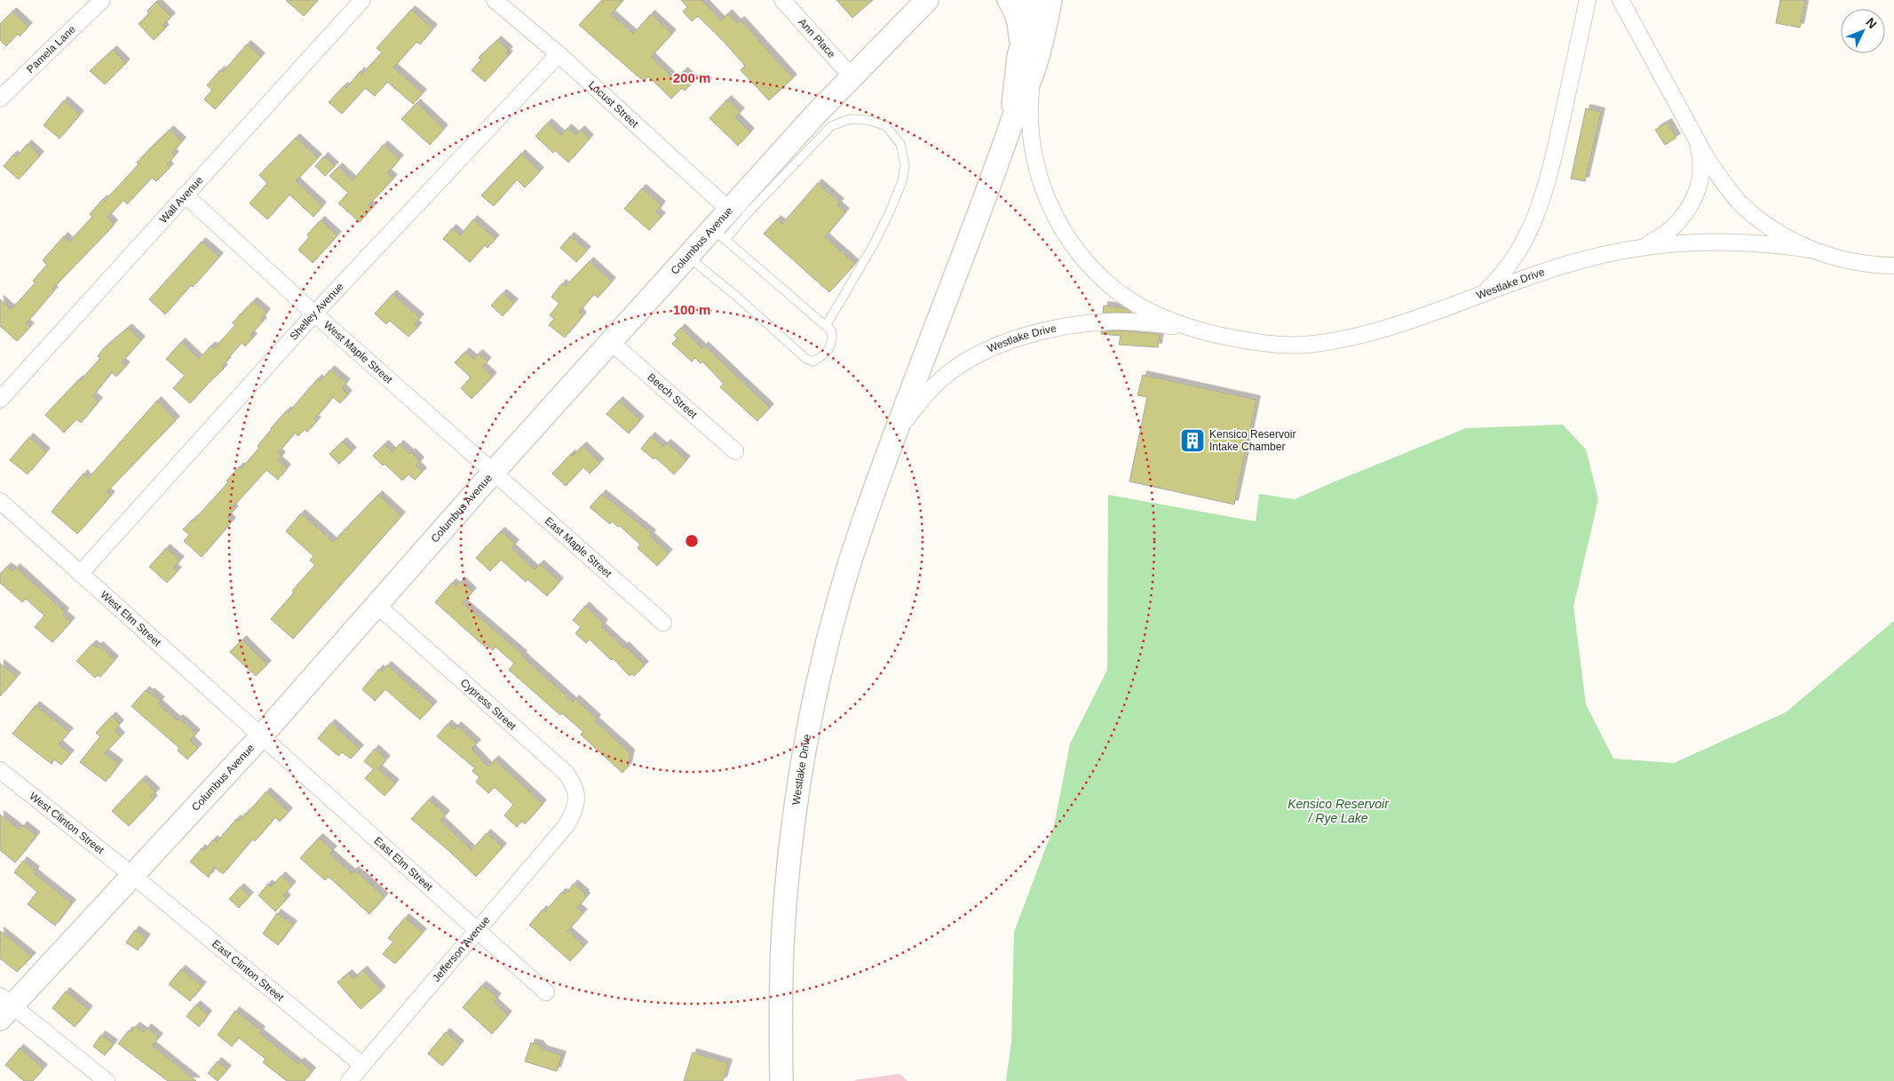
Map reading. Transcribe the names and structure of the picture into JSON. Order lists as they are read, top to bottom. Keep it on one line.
{"streets":{"street":["Ann Place","Pamela Lane","Locust Street","Wall Avenue","Columbus Avenue","Westlake Drive","Shelley Avenue","West Maple Street","Beech Street","East Maple Street","West Elm Street","Cypress Street","West Clinton Street","East Elm Street","Jefferson Avenue","East Clinton Street"]},"crossings":[["Ann Place","Columbus Avenue"],["Locust Street","Columbus Avenue"],["Locust Street","Shelley Avenue"],["Wall Avenue","West Maple Street"],["Columbus Avenue","West Maple Street"],["Columbus Avenue","Beech Street"],["Columbus Avenue","East Maple Street"],["Columbus Avenue","West Elm Street"],["Columbus Avenue","Cypress Street"],["Columbus Avenue","West Clinton Street"],["Columbus Avenue","East Elm Street"],["Columbus Avenue","East Clinton Street"],["Shelley Avenue","West Maple Street"],["Shelley Avenue","West Elm Street"],["West Maple Street","East Maple Street"],["West Elm Street","East Elm Street"],["Cypress Street","Jefferson Avenue"],["West Clinton Street","East Clinton Street"],["East Elm Street","Jefferson Avenue"],["Jefferson Avenue","East Clinton Street"]],"water":["Kensico Reservoir / Rye Lake"],"places":{"building":["Kensico Reservoir Intake Chamber"]},"north":"top right","rings":["200 m","100 m"]}
